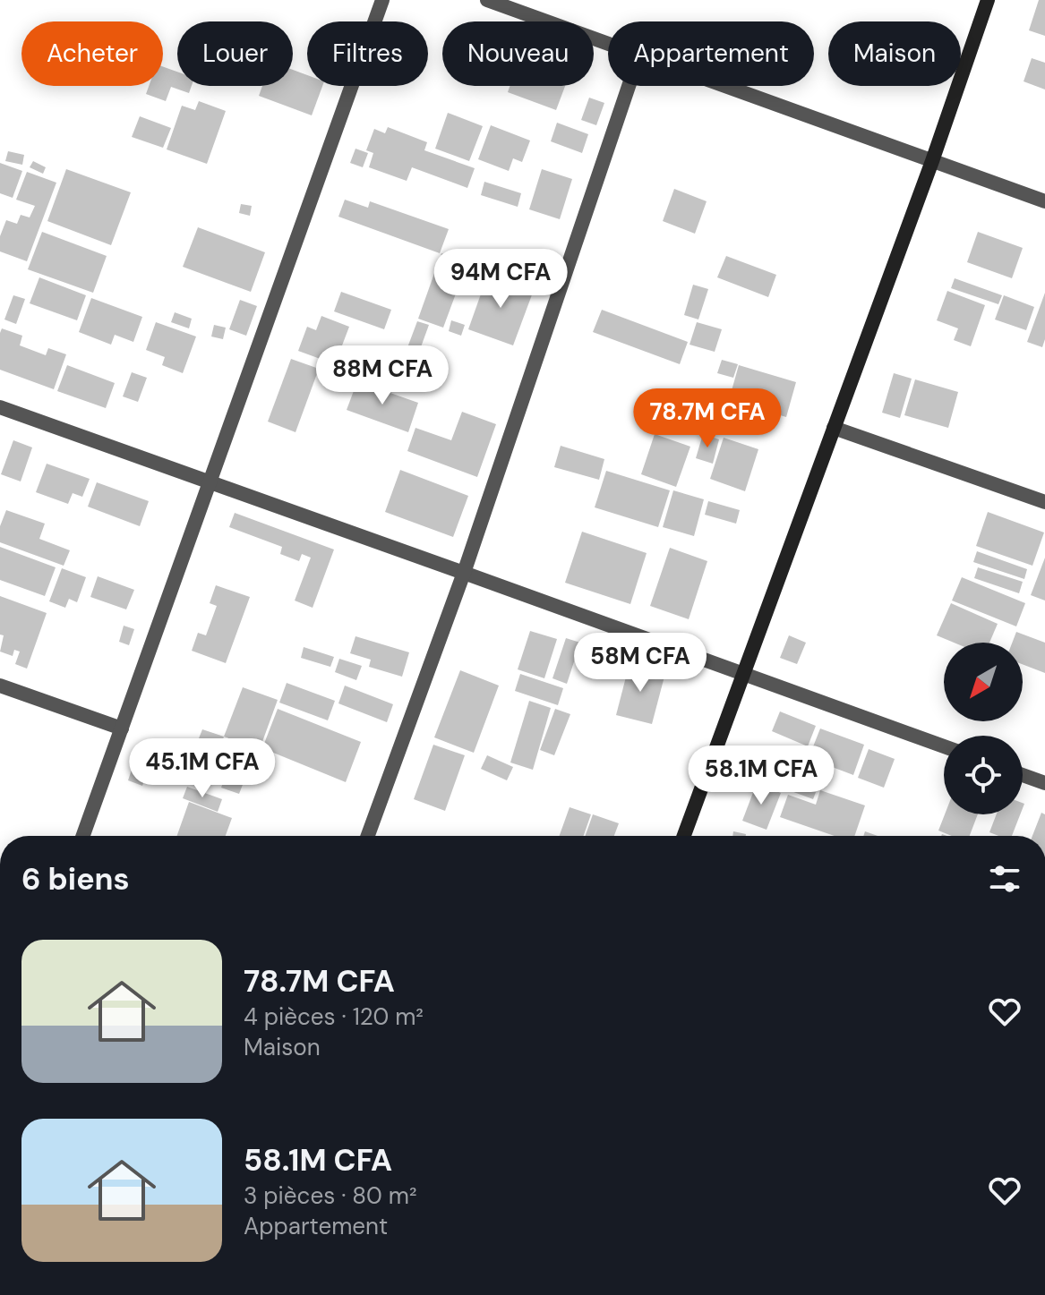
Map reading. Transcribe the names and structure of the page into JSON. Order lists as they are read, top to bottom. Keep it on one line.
{"north":"bottom left","page":{"chip":["Acheter","Louer","Filtres","Nouveau","Appartement","Maison"],"price":["94M CFA","88M CFA","78.7M CFA","58M CFA","45.1M CFA","58.1M CFA"],"heading":"6 biens","list":[{"name":"78.7M CFA","note":"4 pièces · 120 m² · Maison"},{"name":"58.1M CFA","note":"3 pièces · 80 m² · Appartement"}]}}
